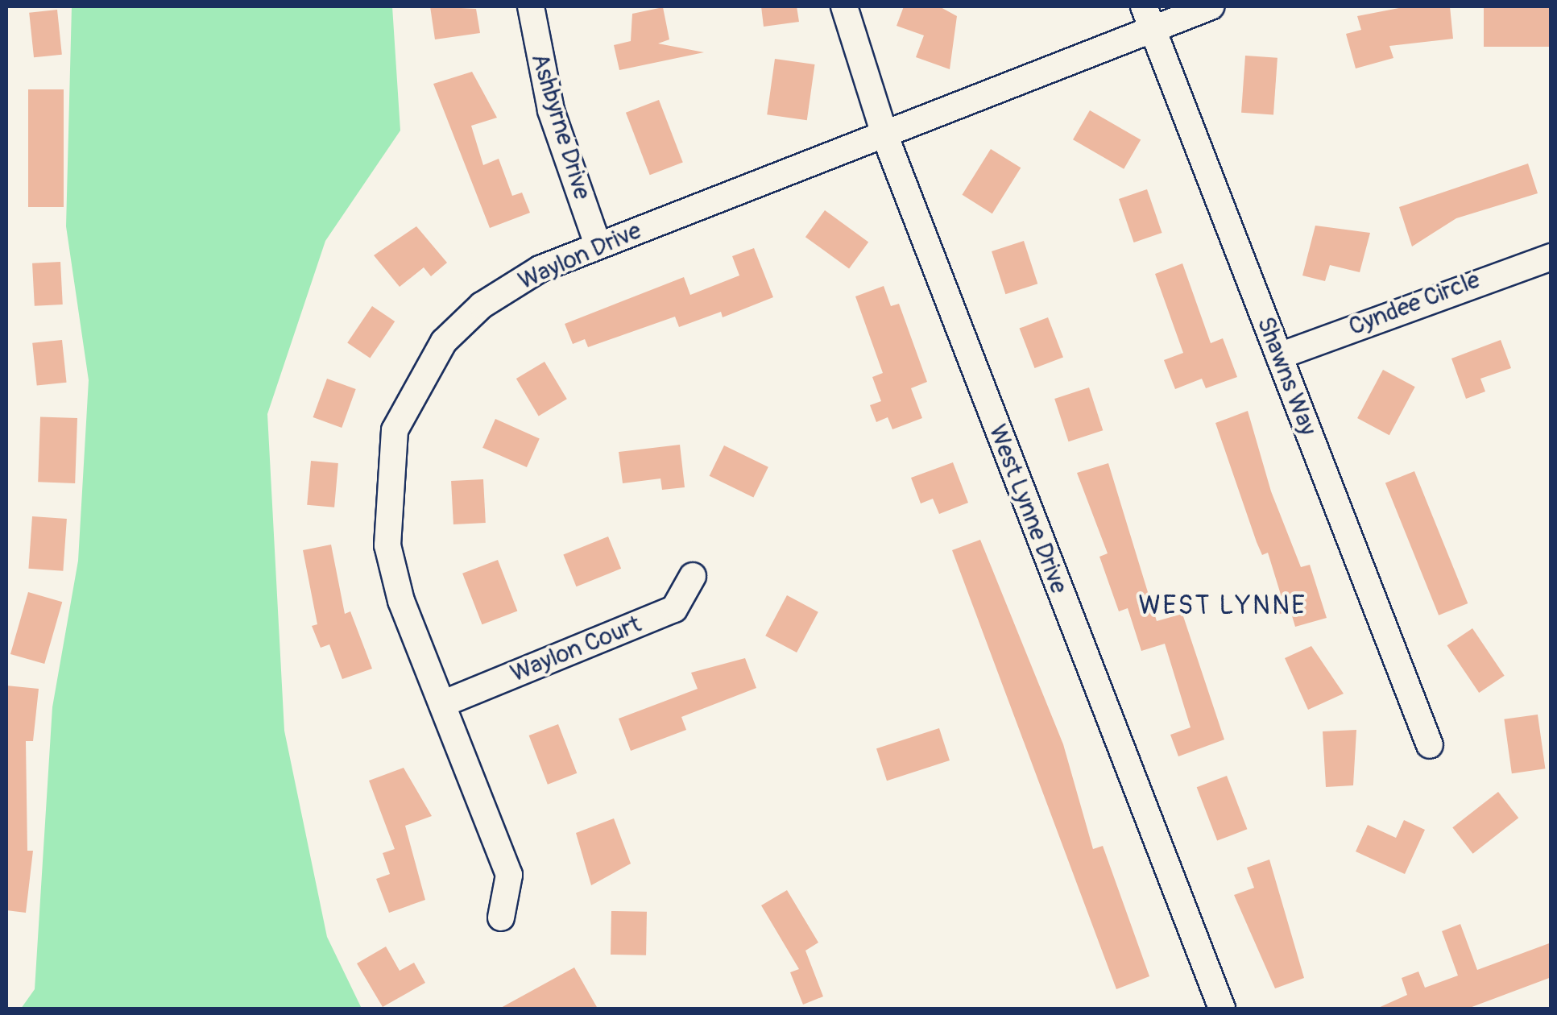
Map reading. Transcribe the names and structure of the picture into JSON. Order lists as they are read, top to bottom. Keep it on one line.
{"streets":{"street":["Ashbyrne Drive","Waylon Drive","Cyndee Circle","Shawns Way","West Lynne Drive","Waylon Court"]},"crossings":[["Ashbyrne Drive","Waylon Drive"],["Waylon Drive","Shawns Way"],["Waylon Drive","West Lynne Drive"],["Waylon Drive","Waylon Court"],["Cyndee Circle","Shawns Way"]],"districts":["WEST LYNNE"]}
